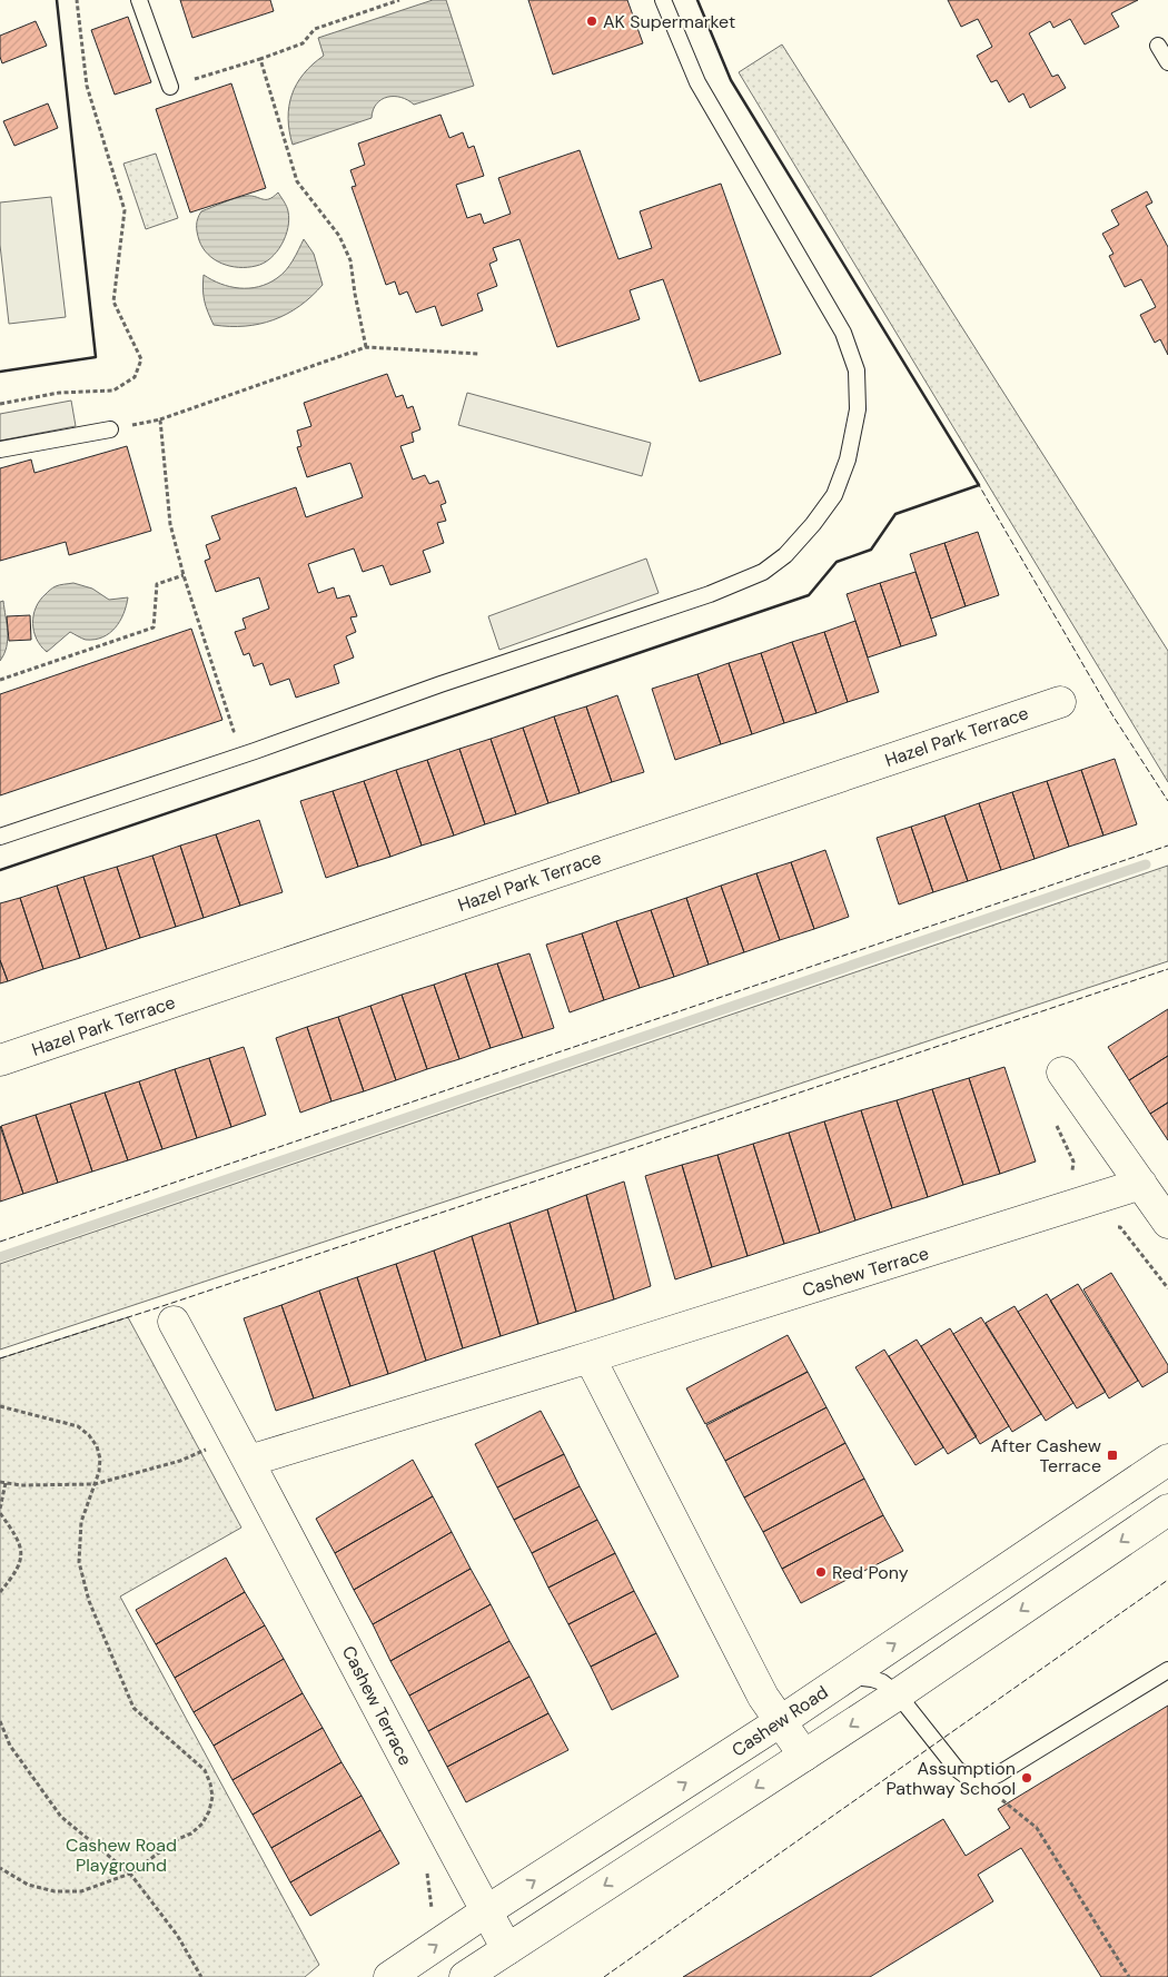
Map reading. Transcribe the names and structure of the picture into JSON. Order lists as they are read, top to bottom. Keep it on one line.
{"streets":{"street":["Hazel Park Terrace","Cashew Terrace","Cashew Road"]},"crossings":[["Cashew Terrace","Cashew Road"]],"parks":["Cashew Road Playground"],"places":{"other":["AK Supermarket","Red Pony","Assumption Pathway School"],"transit":["After Cashew Terrace"]}}
